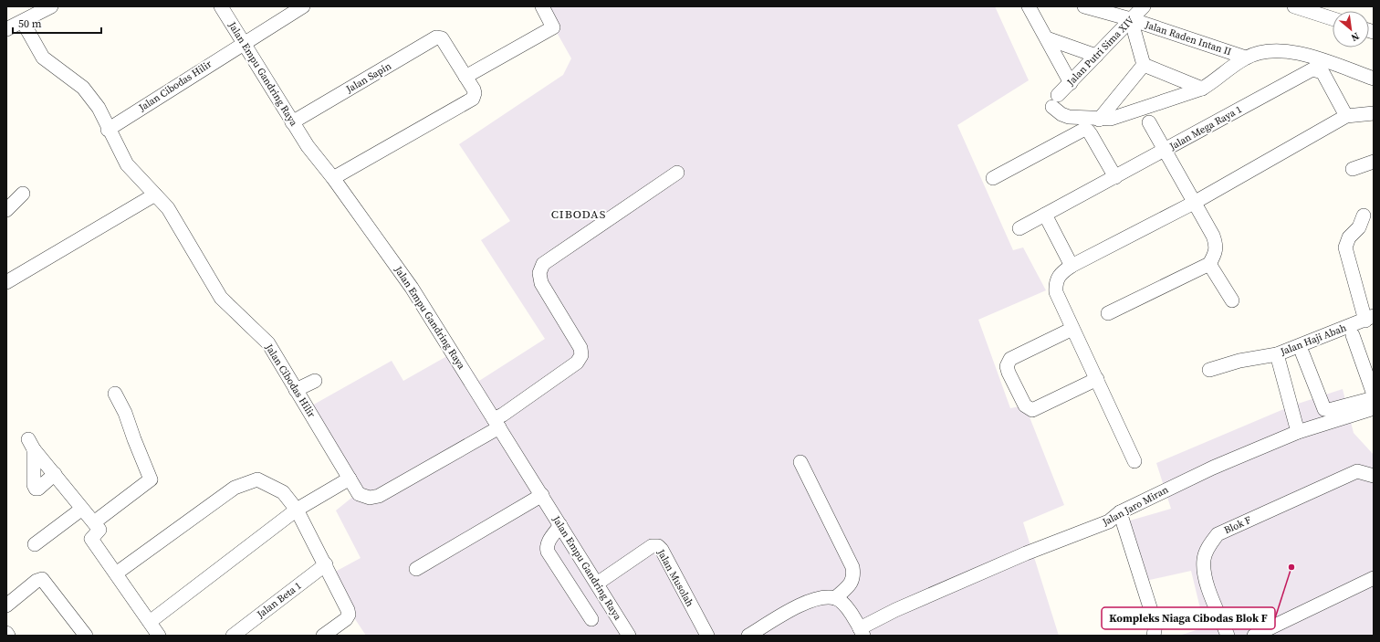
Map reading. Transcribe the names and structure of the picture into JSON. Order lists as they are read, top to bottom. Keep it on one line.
{"streets":{"street":["Jalan Raden Intan II","Jalan Putri Sima XIV","Jalan Empu Gandring Raya","Jalan Sapin","Jalan Cibodas Hilir","Jalan Mega Raya 1","Jalan Haji Abah","Jalan Jaro Miran","Blok F","Jalan Musolah","Jalan Beta 1"]},"crossings":[["Jalan Raden Intan II","Jalan Putri Sima XIV"],["Jalan Empu Gandring Raya","Jalan Sapin"],["Jalan Empu Gandring Raya","Jalan Cibodas Hilir"],["Jalan Empu Gandring Raya","Jalan Musolah"]],"districts":["CIBODAS"],"places":["Kompleks Niaga Cibodas Blok F"],"scale_bar":"50 m","north":"bottom right"}
